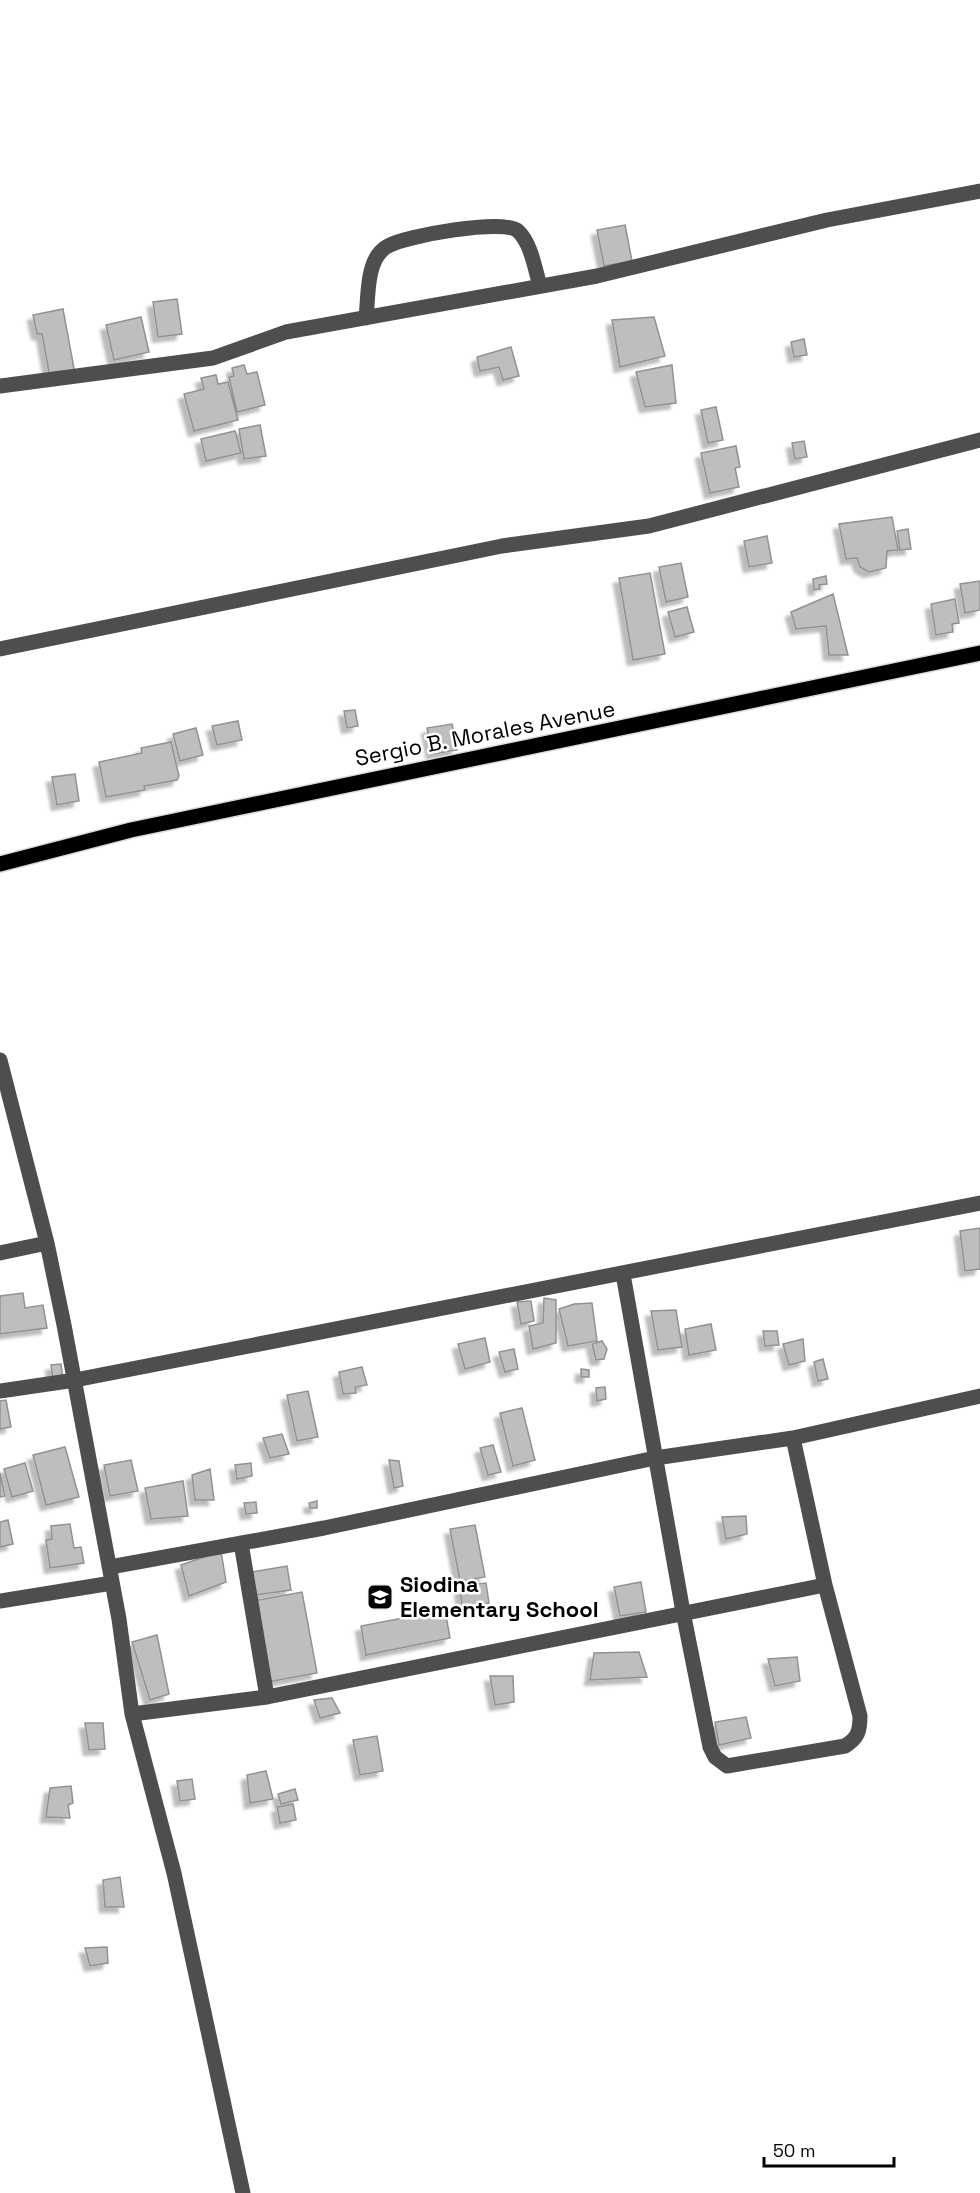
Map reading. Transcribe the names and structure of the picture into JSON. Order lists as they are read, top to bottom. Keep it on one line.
{"streets":{"main road":["Sergio B. Morales Avenue"]},"places":{"school or university":["Siodina Elementary School"]},"scale_bar":"50 m"}
